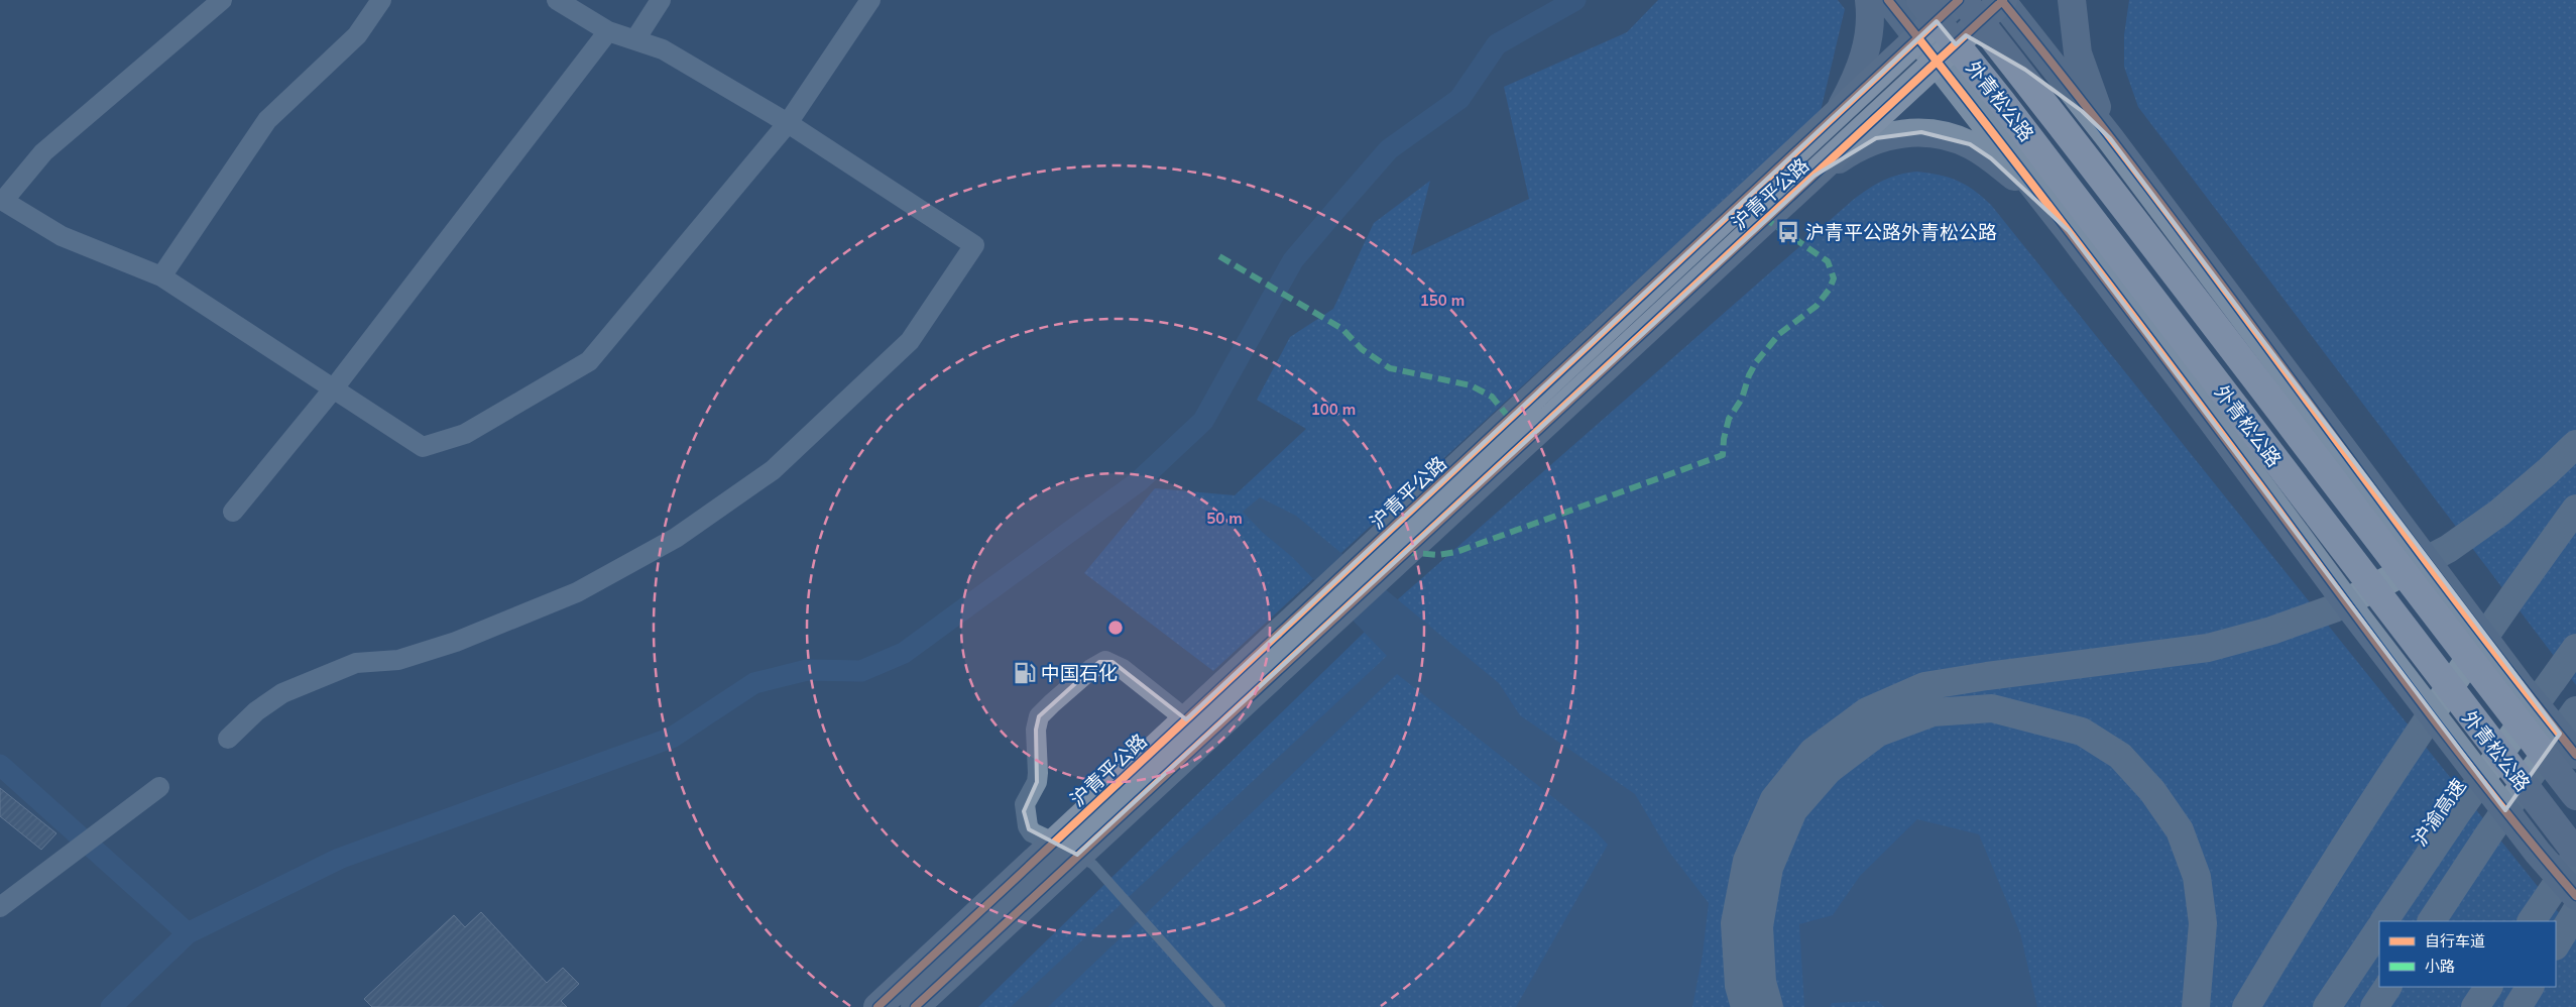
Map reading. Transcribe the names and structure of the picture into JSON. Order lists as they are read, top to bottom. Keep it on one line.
{"streets":{"highway":["沪青平公路","沪渝高速"],"main road":["外青松公路"]},"crossings":[["外青松公路","沪青平公路"]],"places":{"bus stop":["沪青平公路外青松公路"],"fuel station":["中国石化"]},"legend":["自行车道","小路"],"rings":["150 m","100 m","50 m"]}
